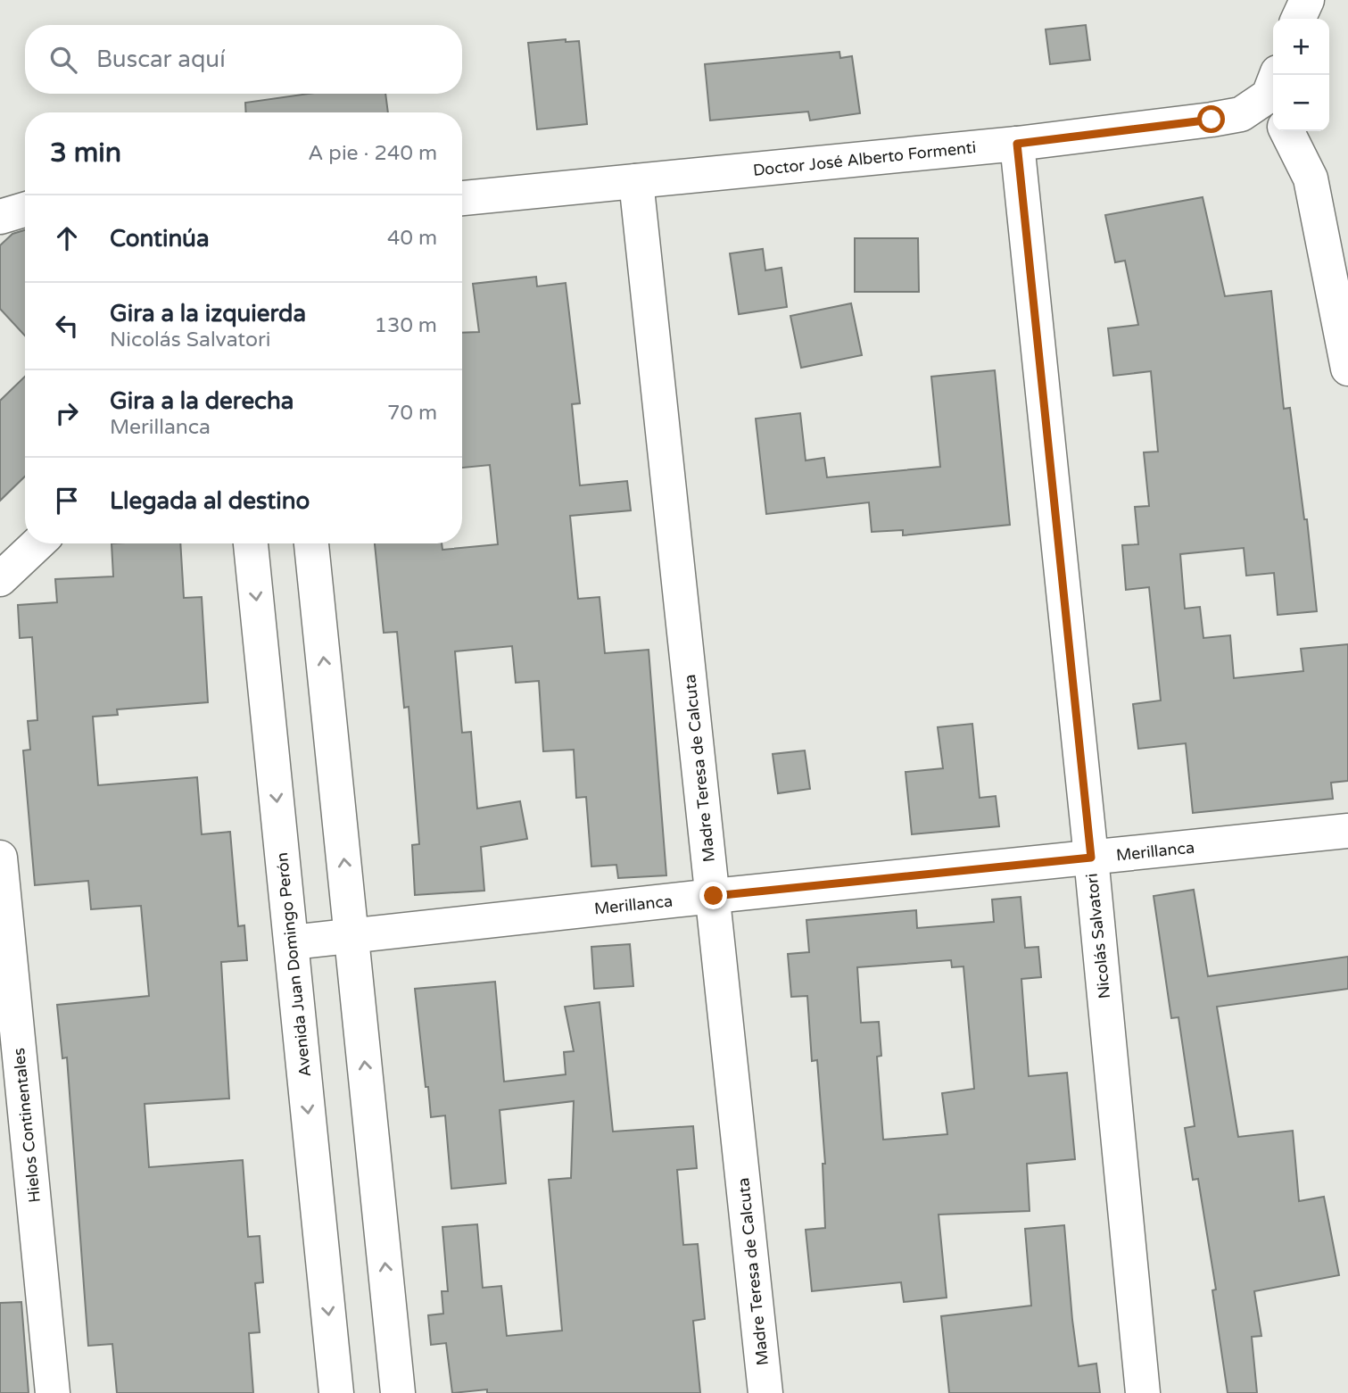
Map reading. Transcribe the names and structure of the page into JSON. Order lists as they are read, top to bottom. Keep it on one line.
{"streets":{"street":["Doctor José Alberto Formenti","Madre Teresa de Calcuta","Merillanca","Nicolás Salvatori","Avenida Juan Domingo Perón","Hielos Continentales"]},"crossings":[["Doctor José Alberto Formenti","Madre Teresa de Calcuta"],["Doctor José Alberto Formenti","Nicolás Salvatori"],["Madre Teresa de Calcuta","Merillanca"],["Merillanca","Nicolás Salvatori"],["Merillanca","Avenida Juan Domingo Perón"]],"page":{"map_buttons":["+","−"],"search":"Buscar aquí","heading":["3 min","A pie · 240 m"],"list":[["Continúa","40 m"],["Gira a la izquierda","Nicolás Salvatori","130 m"],["Gira a la derecha","Merillanca","70 m"],"Llegada al destino"]}}
